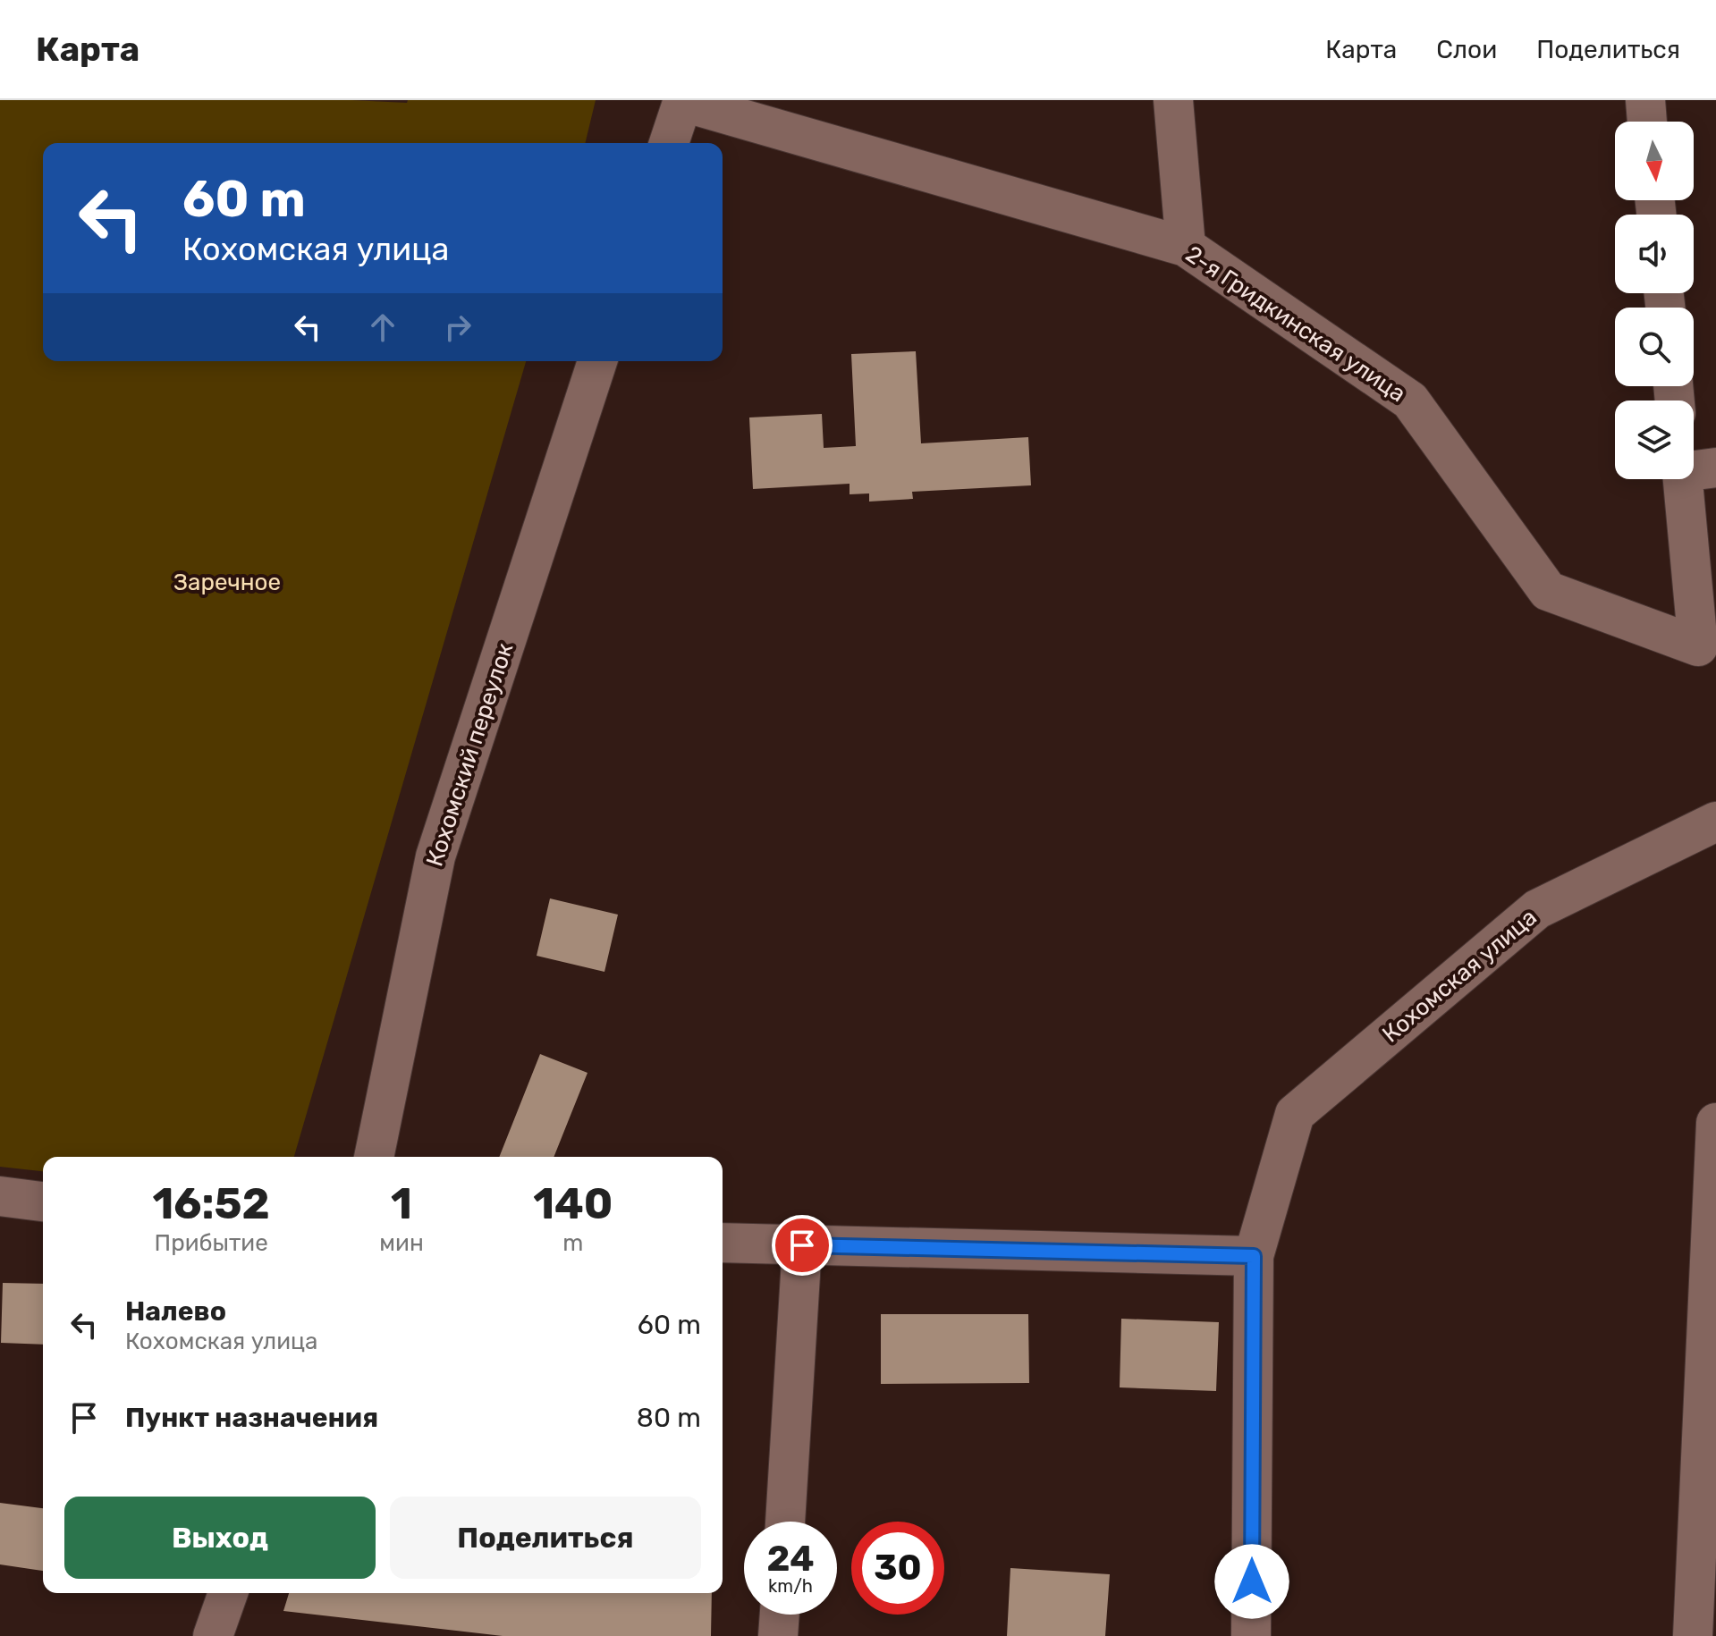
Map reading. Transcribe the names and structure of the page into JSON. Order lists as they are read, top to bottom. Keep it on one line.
{"streets":{"street":["2-я Гридкинская улица","Кохомский переулок","Кохомская улица"]},"parks":["Заречное"],"north":"bottom","page":{"header":"Карта","nav":["Карта","Слои","Поделиться"],"turn":["60 m","Кохомская улица"],"eta":["16:52","Прибытие","1","мин","140","m"],"list":[{"name":"Налево","note":"Кохомская улица","value":"60 m"},{"name":"Пункт назначения","value":"80 m"}],"buttons":["Выход","Поделиться"],"speed":"24 km/h","limit":"30"}}
